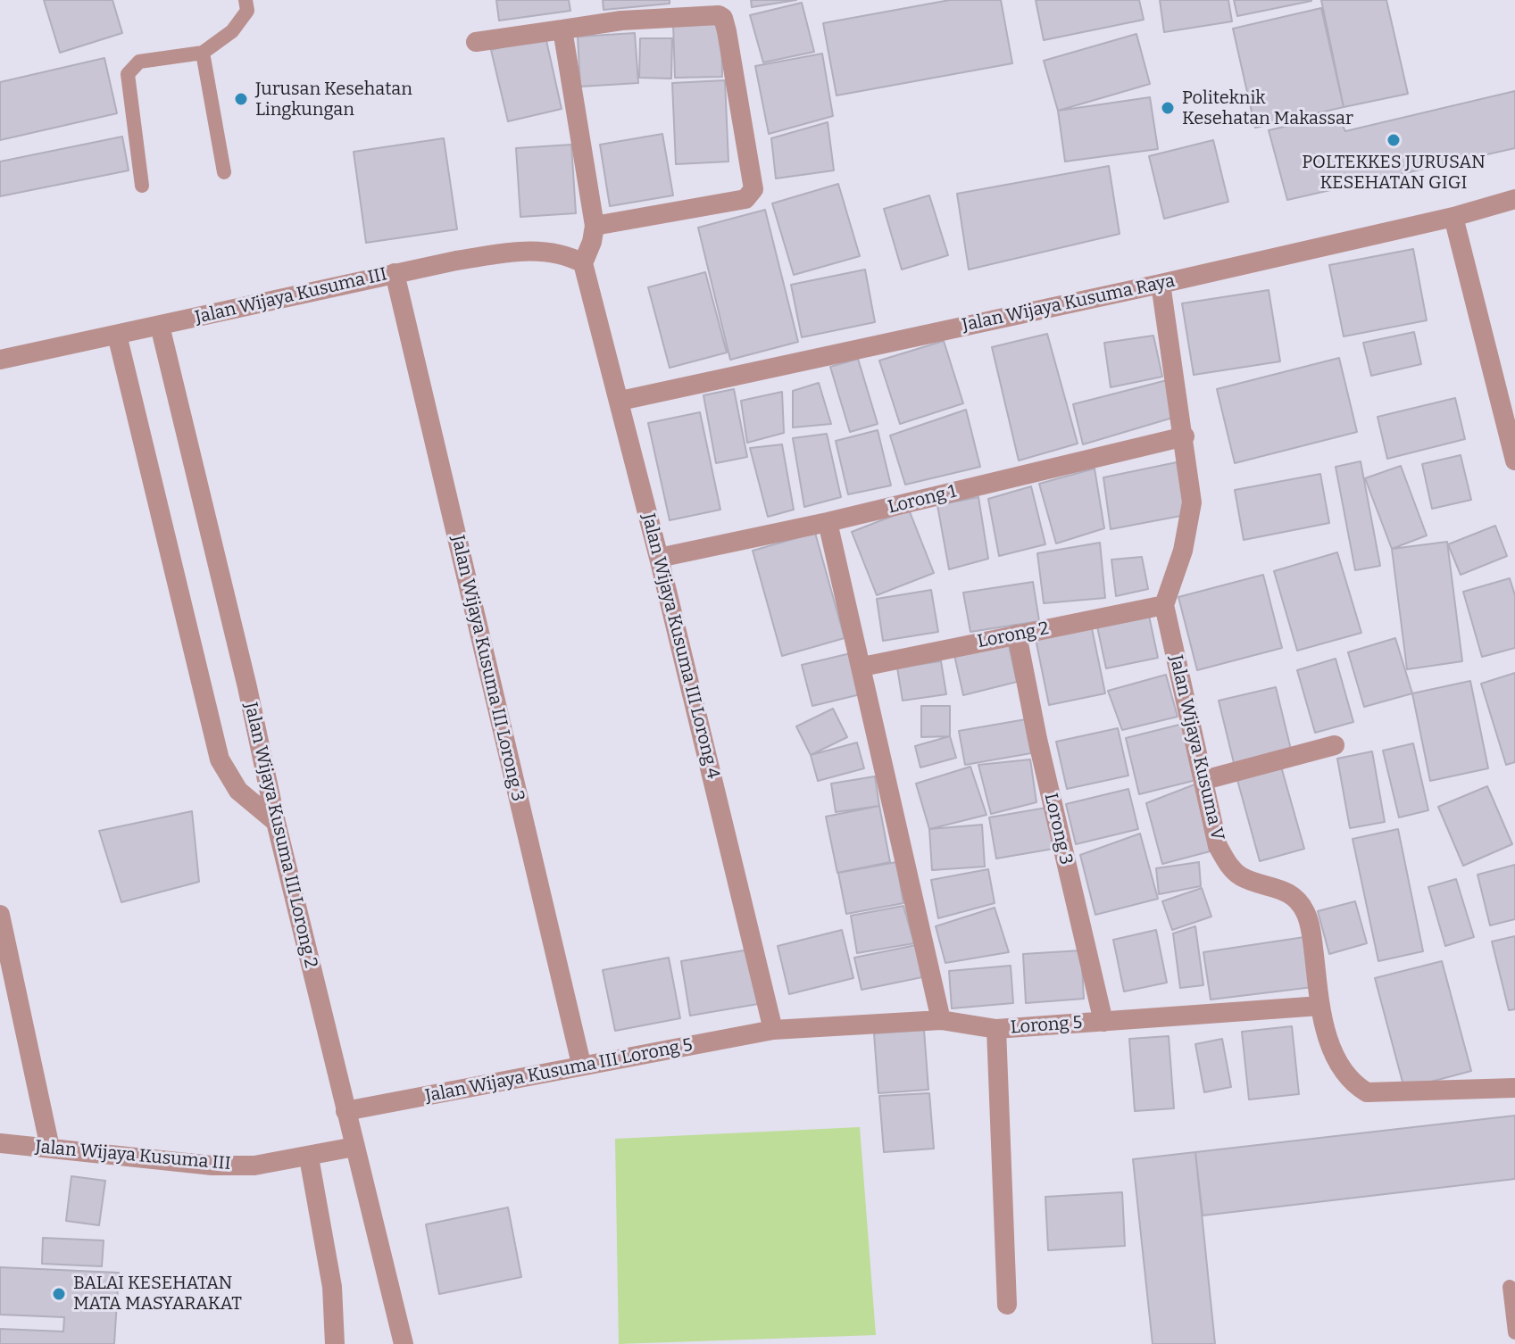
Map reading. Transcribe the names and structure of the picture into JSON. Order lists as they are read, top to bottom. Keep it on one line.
{"streets":{"street":["Jalan Wijaya Kusuma III","Jalan Wijaya Kusuma Raya","Lorong 1","Lorong 2","Jalan Wijaya Kusuma III Lorong 4","Jalan Wijaya Kusuma III Lorong 3","Jalan Wijaya Kusuma V","Lorong 3","Jalan Wijaya Kusuma III Lorong 2","Lorong 5","Jalan Wijaya Kusuma III Lorong 5"]},"crossings":[["Jalan Wijaya Kusuma III","Jalan Wijaya Kusuma III Lorong 4"],["Jalan Wijaya Kusuma III","Jalan Wijaya Kusuma III Lorong 3"],["Jalan Wijaya Kusuma III","Jalan Wijaya Kusuma III Lorong 2"],["Jalan Wijaya Kusuma Raya","Jalan Wijaya Kusuma III Lorong 4"],["Lorong 1","Jalan Wijaya Kusuma III Lorong 4"],["Lorong 2","Jalan Wijaya Kusuma V"],["Lorong 2","Lorong 3"],["Jalan Wijaya Kusuma III Lorong 4","Lorong 5"],["Jalan Wijaya Kusuma III Lorong 4","Jalan Wijaya Kusuma III Lorong 5"],["Jalan Wijaya Kusuma III Lorong 3","Jalan Wijaya Kusuma III Lorong 5"],["Jalan Wijaya Kusuma V","Lorong 5"],["Lorong 3","Lorong 5"],["Jalan Wijaya Kusuma III Lorong 2","Jalan Wijaya Kusuma III Lorong 5"],["Lorong 5","Jalan Wijaya Kusuma III Lorong 5"]],"places":["Jurusan Kesehatan Lingkungan","Politeknik Kesehatan Makassar","POLTEKKES JURUSAN KESEHATAN GIGI","BALAI KESEHATAN MATA MASYARAKAT"]}
